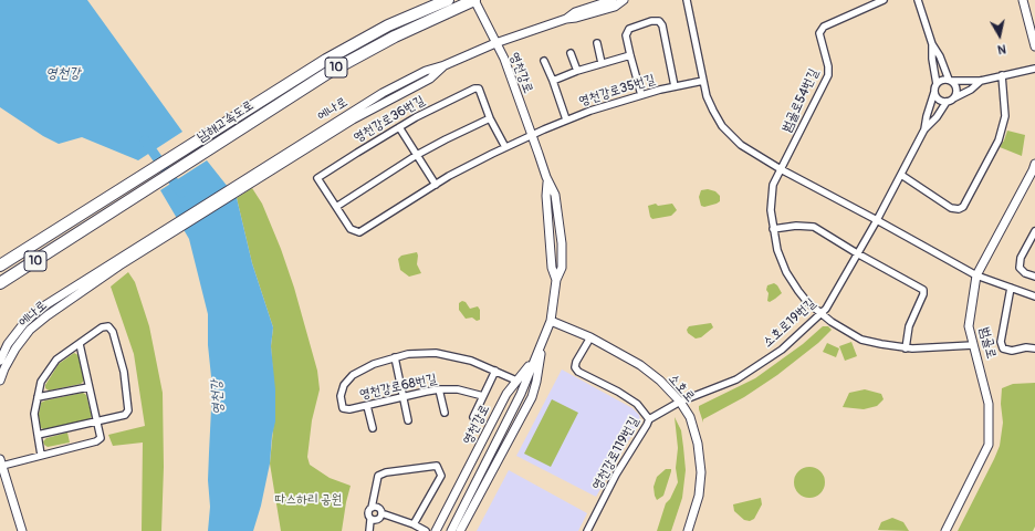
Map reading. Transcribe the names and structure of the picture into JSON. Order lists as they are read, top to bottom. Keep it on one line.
{"streets":{"highway":["10","남해고속도로"],"street":["영천강로","영천강로35번길","범골로54번길","에나로","영천강로36번길","소호로19번길","범골로","영천강로68번길","소호로","영천강로119번길"]},"crossings":[["영천강로","영천강로35번길"],["영천강로","에나로"],["영천강로","영천강로36번길"],["영천강로","남해고속도로"],["영천강로","영천강로68번길"],["영천강로","소호로"],["영천강로35번길","영천강로36번길"],["소호로19번길","소호로"],["소호로19번길","영천강로119번길"],["소호로","영천강로119번길"]],"water":["영천강"],"parks":["따스하리 공원"],"north":"bottom"}
